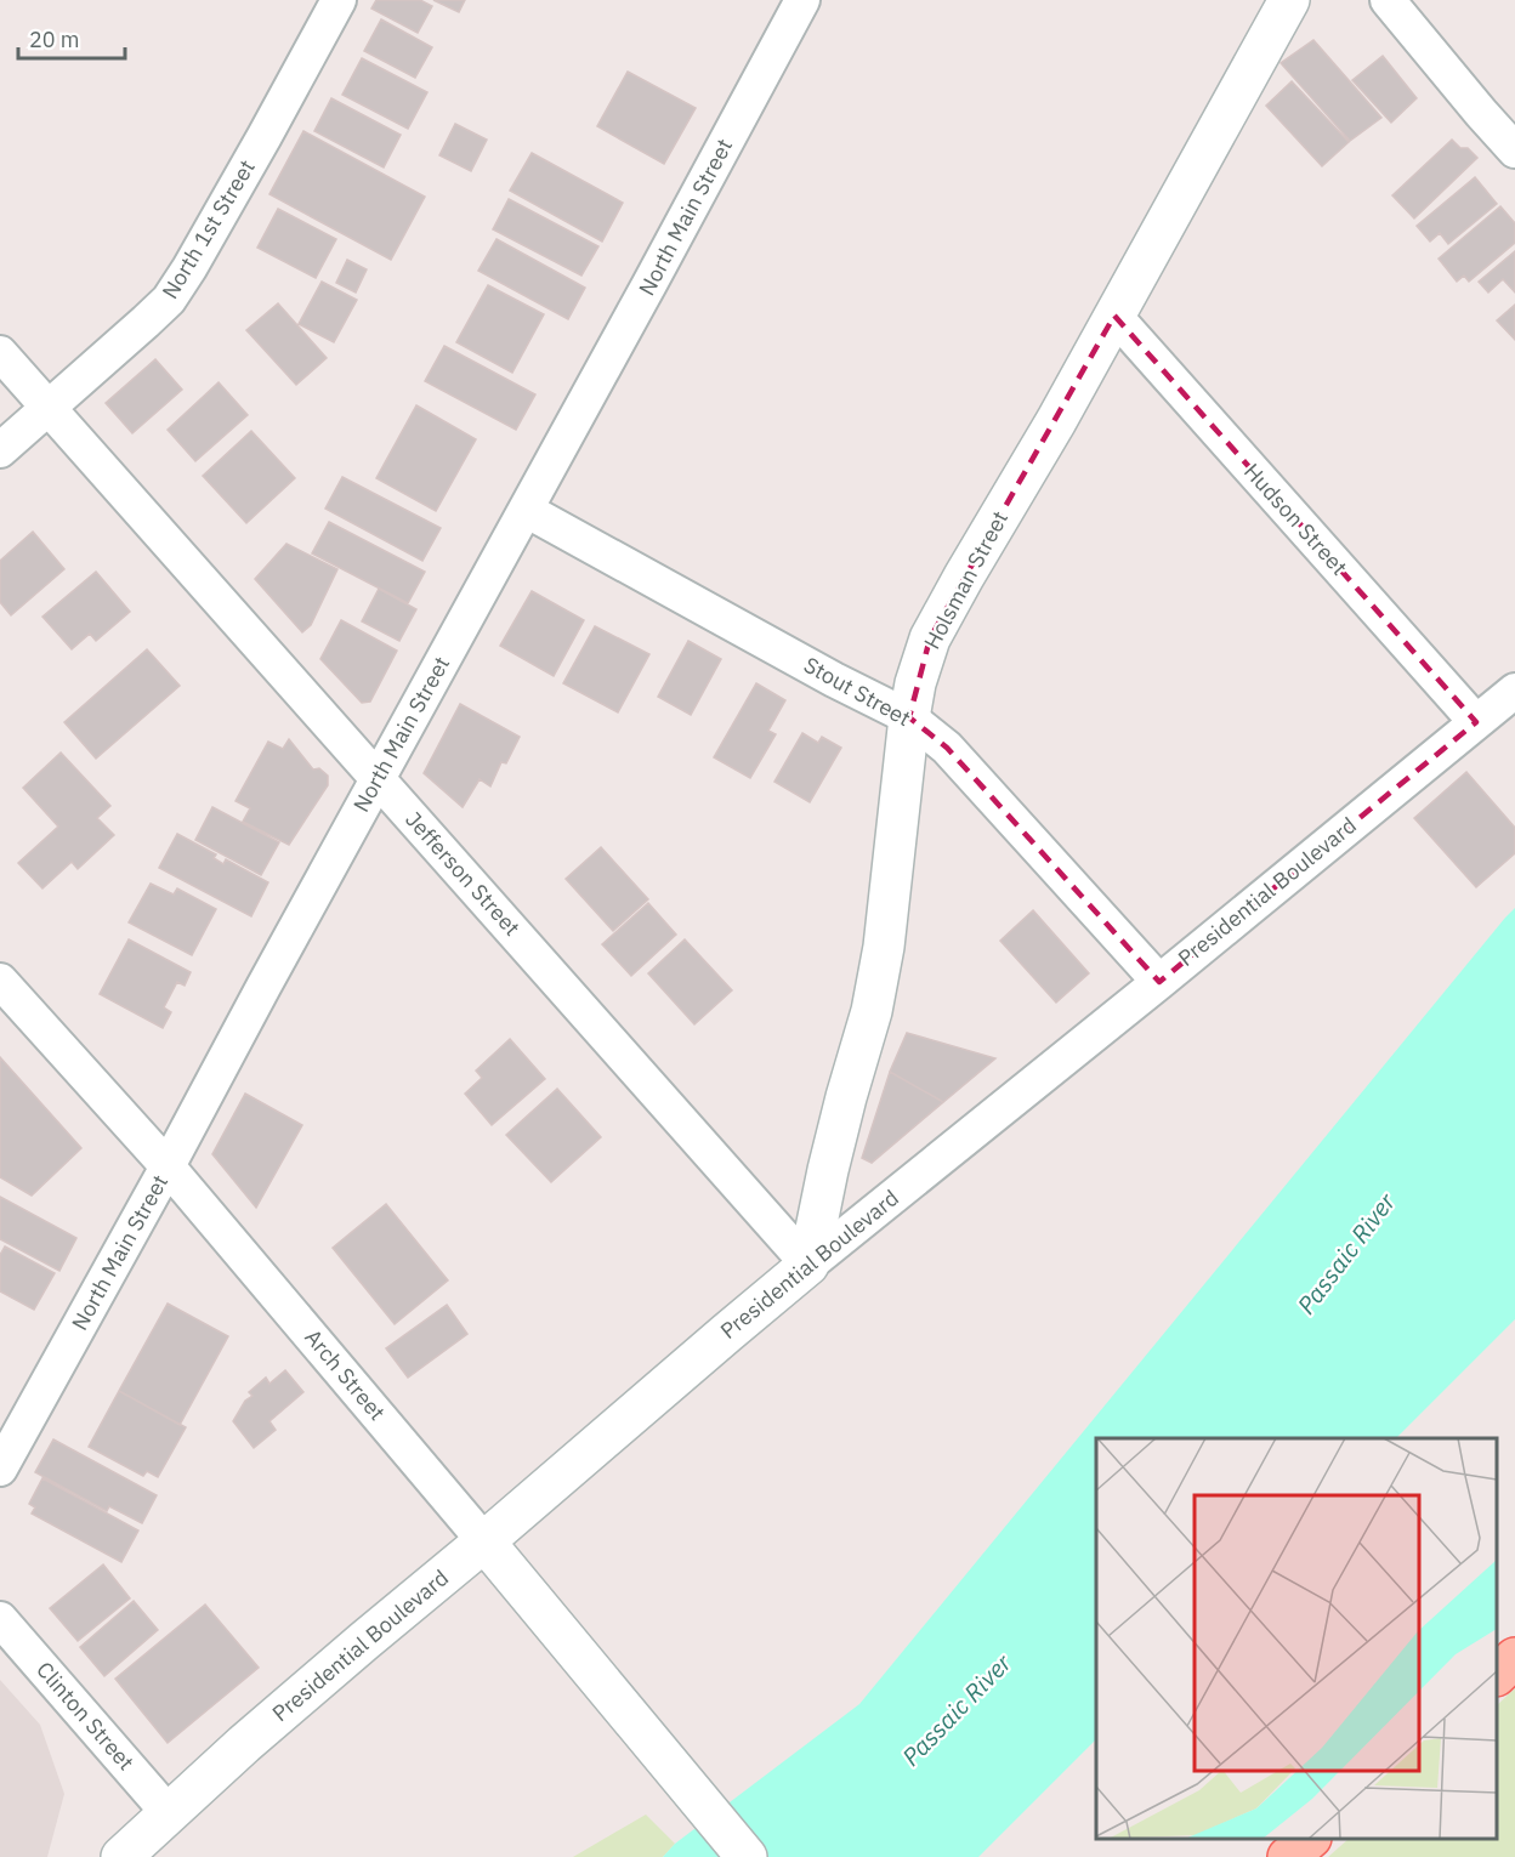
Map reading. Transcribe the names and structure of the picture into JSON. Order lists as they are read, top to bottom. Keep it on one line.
{"streets":{"street":["North Main Street","North 1st Street","Hudson Street","Holsman Street","Stout Street","Jefferson Street","Presidential Boulevard","Arch Street","Clinton Street"]},"crossings":[["North Main Street","Stout Street"],["North Main Street","Jefferson Street"],["North Main Street","Arch Street"],["North 1st Street","Jefferson Street"],["Hudson Street","Holsman Street"],["Hudson Street","Presidential Boulevard"],["Holsman Street","Stout Street"],["Holsman Street","Jefferson Street"],["Holsman Street","Presidential Boulevard"],["Stout Street","Presidential Boulevard"],["Jefferson Street","Presidential Boulevard"],["Presidential Boulevard","Arch Street"],["Presidential Boulevard","Clinton Street"]],"water":["Passaic River"],"scale_bar":"20 m"}
